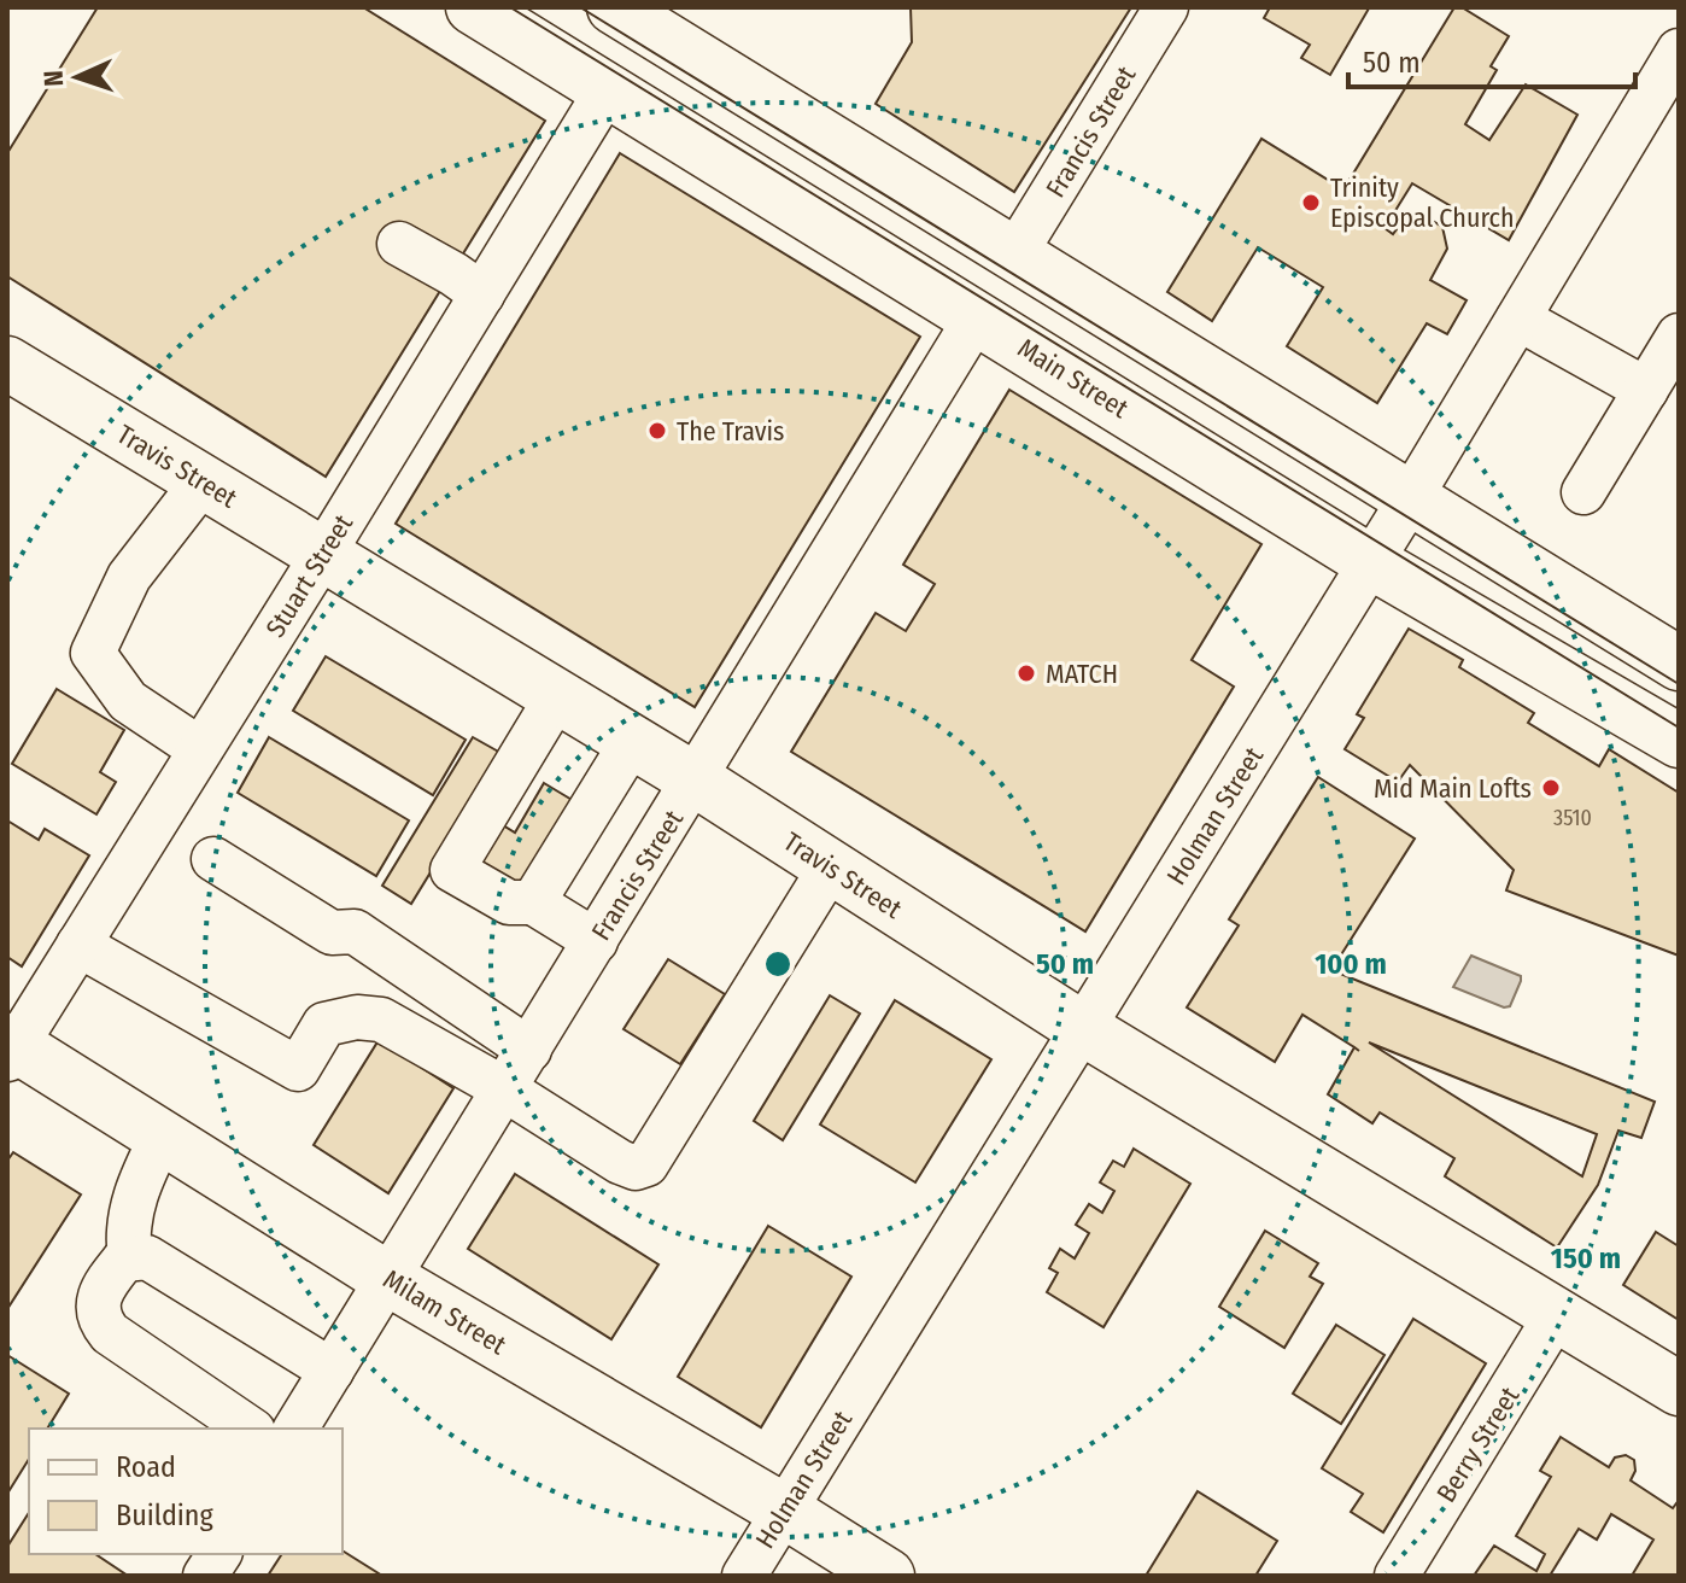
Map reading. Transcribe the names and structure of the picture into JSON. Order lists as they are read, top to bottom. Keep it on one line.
{"streets":{"main road":["Main Street","Travis Street","Milam Street"],"street":["Francis Street","Stuart Street","Holman Street","Berry Street"]},"crossings":[["Francis Street","Main Street"],["Francis Street","Travis Street"],["Francis Street","Milam Street"],["Main Street","Stuart Street"],["Main Street","Holman Street"],["Travis Street","Stuart Street"],["Travis Street","Holman Street"],["Travis Street","Berry Street"],["Stuart Street","Milam Street"],["Holman Street","Milam Street"]],"places":["Trinity Episcopal Church","The Travis","MATCH","Mid Main Lofts"],"house_numbers":["3510"],"legend":["Road","Building"],"scale_bar":"50 m","north":"left","rings":["50 m","100 m","150 m"]}
